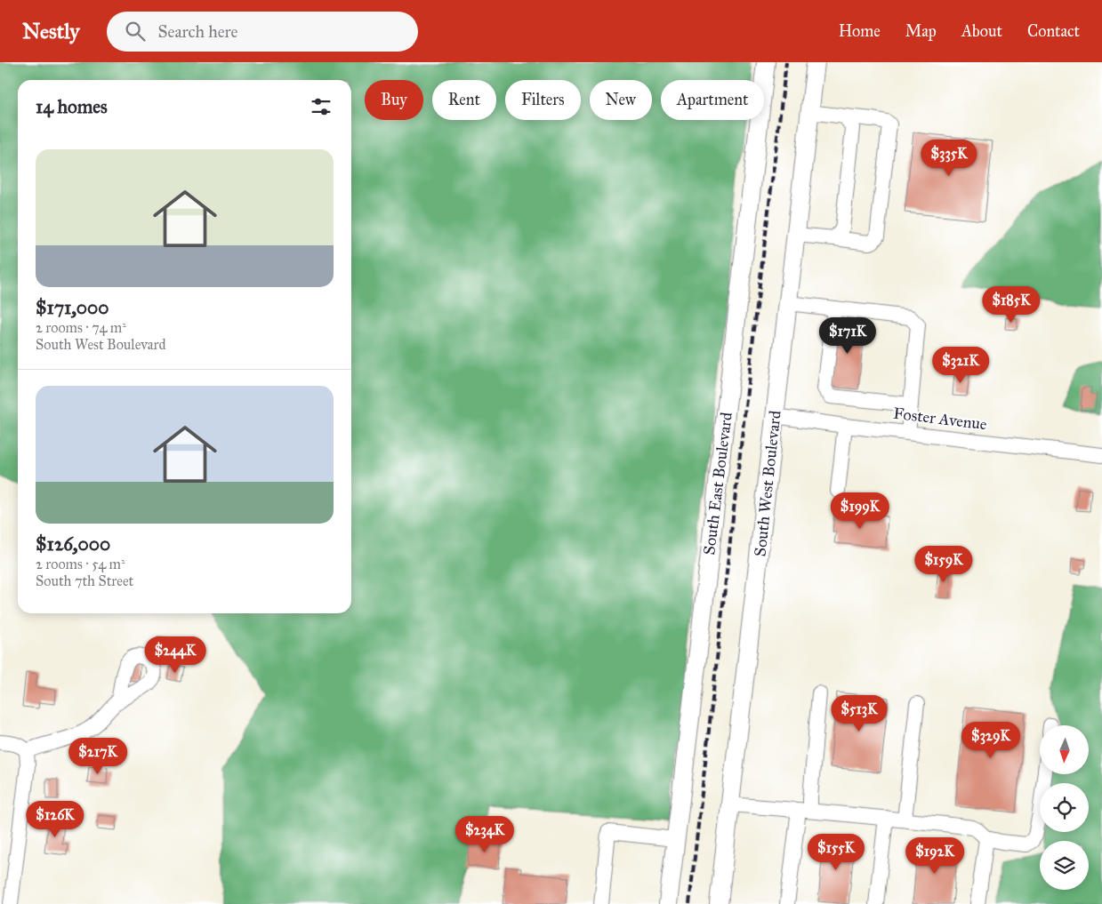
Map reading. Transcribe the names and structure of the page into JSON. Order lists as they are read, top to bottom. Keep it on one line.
{"streets":{"main road":["South East Boulevard","South West Boulevard"],"street":["Foster Avenue"]},"crossings":[["Foster Avenue","South West Boulevard"]],"north":"bottom","page":{"header":"Nestly","search":"Search here","nav":["Home","Map","About","Contact"],"chip":["Buy","Rent","Filters","New","Apartment"],"heading":"14 homes","list":[{"name":"$171,000","note":"2 rooms · 74 m² · South West Boulevard"},{"name":"$126,000","note":"2 rooms · 54 m² · South 7th Street"}],"price":["$335K","$185K","$171K","$321K","$199K","$159K","$244K","$513K","$329K","$217K","$126K","$234K","$155K","$192K"]}}
